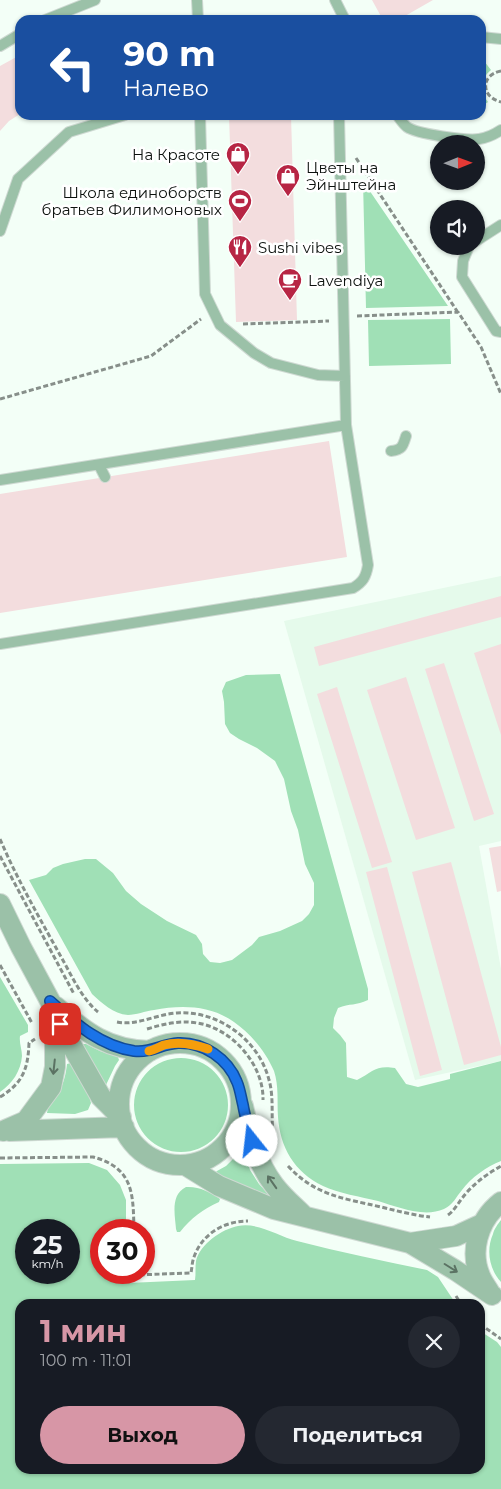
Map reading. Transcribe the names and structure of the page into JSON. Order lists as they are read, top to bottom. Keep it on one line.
{"places":{"shop":["На Красоте","Цветы на Эйнштейна"],"sports":["Школа единоборств братьев Филимоновых"],"restaurant":["Sushi vibes"],"cafe":["Lavendiya"]},"north":"right","page":{"turn":["90 m","Налево"],"speed":"25 km/h","limit":"30","heading":["1 мин","100 m · 11:01"],"buttons":["Выход","Поделиться"]}}
